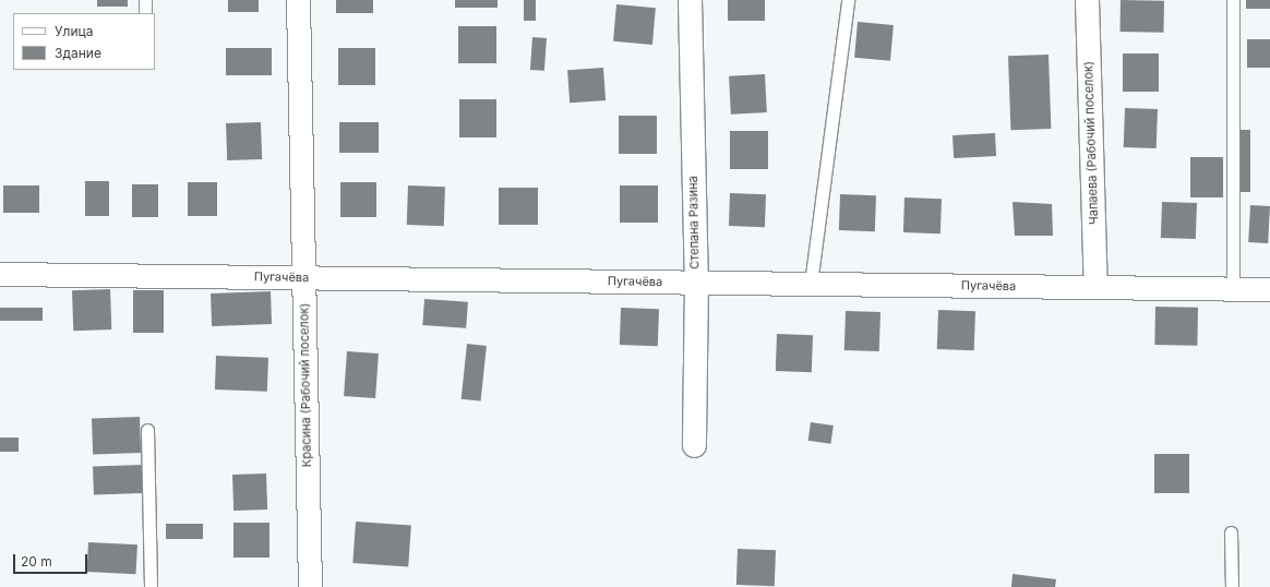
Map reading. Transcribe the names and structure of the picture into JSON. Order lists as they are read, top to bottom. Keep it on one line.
{"streets":{"street":["Чапаева (Рабочий поселок)","Степана Разина","Пугачёва","Красина (Рабочий поселок)"]},"crossings":[["Чапаева (Рабочий поселок)","Пугачёва"],["Степана Разина","Пугачёва"],["Пугачёва","Красина (Рабочий поселок)"]],"legend":["Улица","Здание"],"scale_bar":"20 m"}
